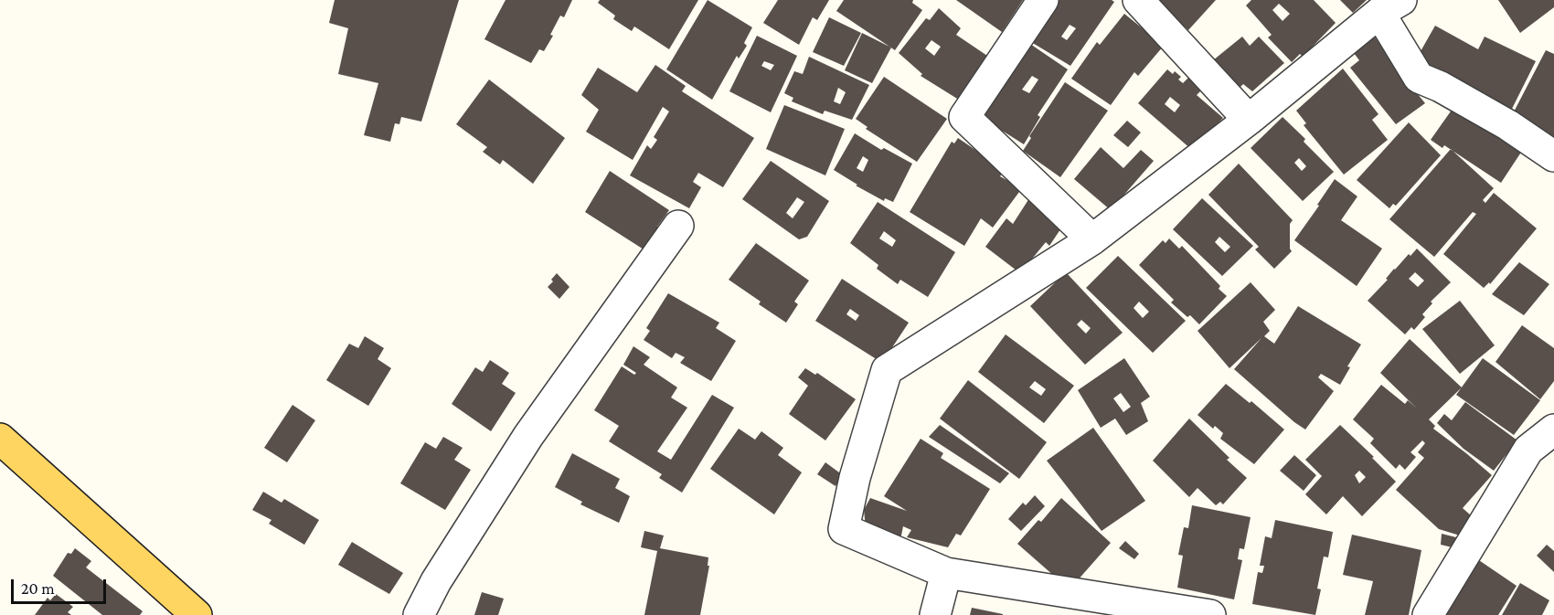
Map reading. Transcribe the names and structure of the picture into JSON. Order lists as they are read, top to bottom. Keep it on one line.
{"scale_bar":"20 m"}
